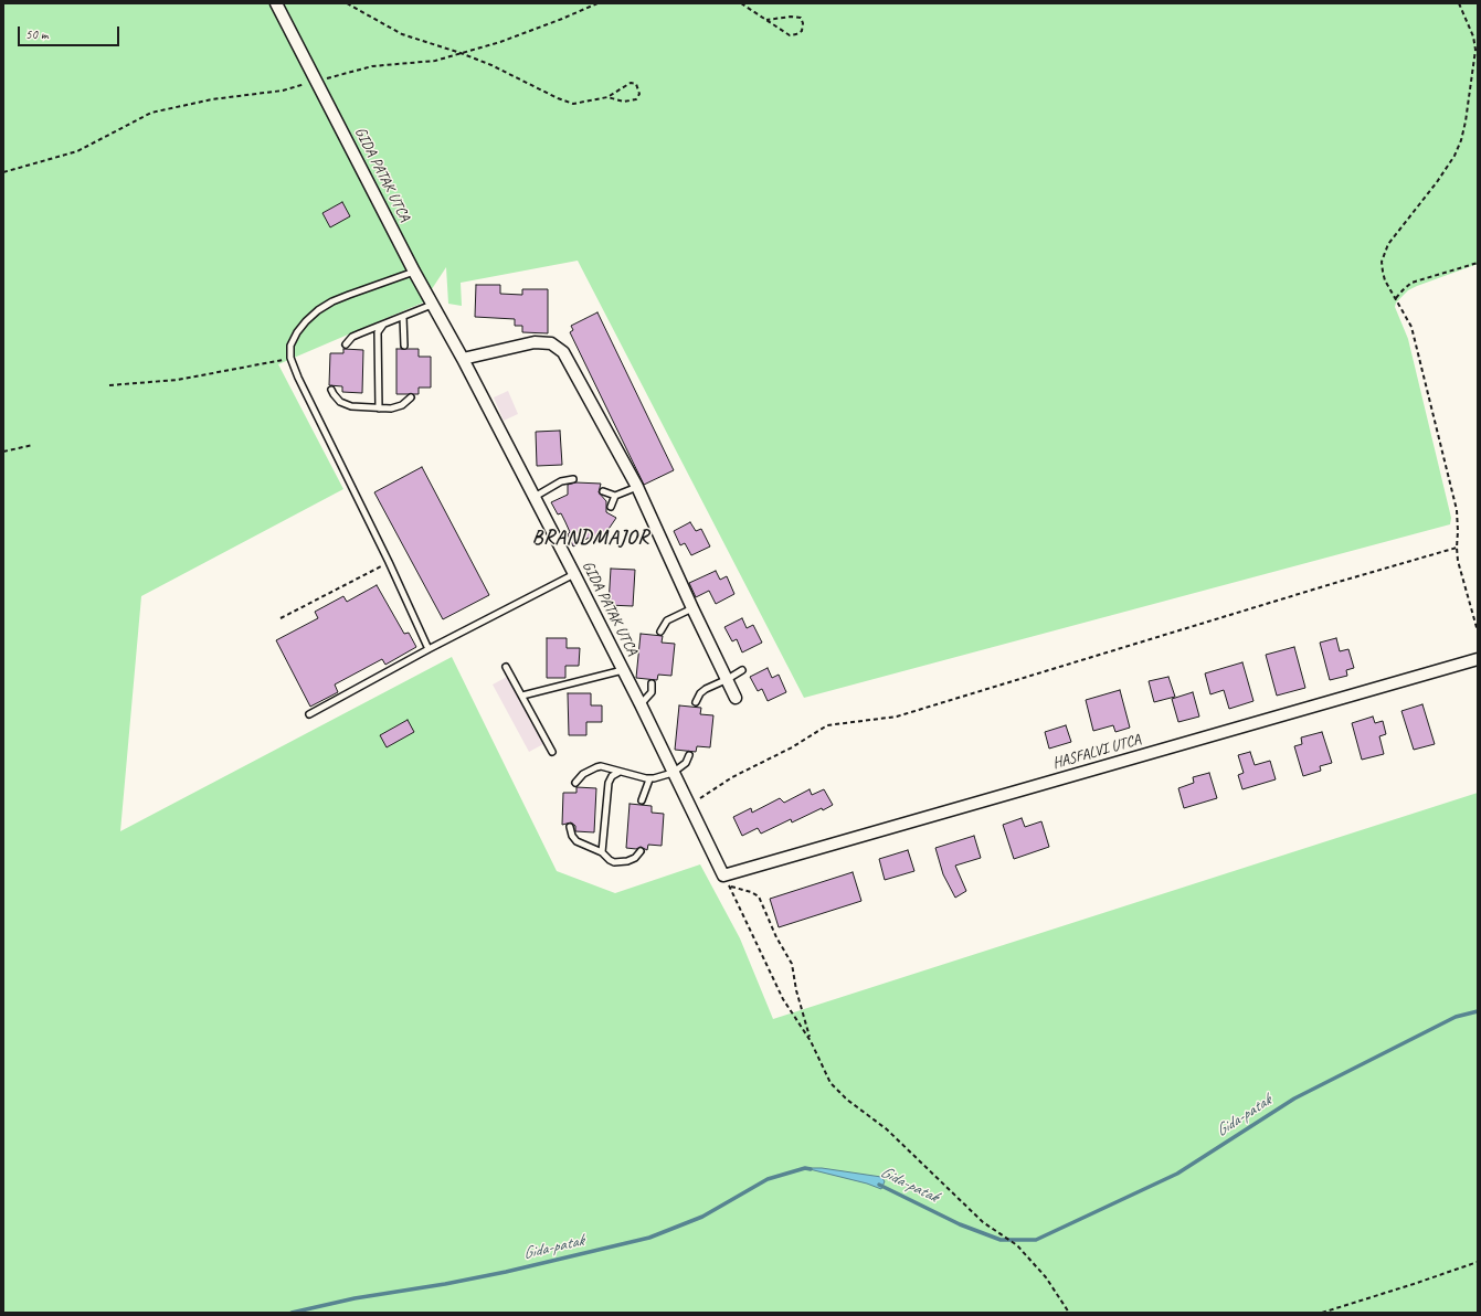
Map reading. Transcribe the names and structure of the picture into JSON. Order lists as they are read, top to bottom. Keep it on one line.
{"streets":{"street":["GIDA PATAK UTCA","HASFALVI UTCA"]},"crossings":[["GIDA PATAK UTCA","HASFALVI UTCA"]],"districts":["BRANDMAJOR"],"water":["Gida-patak"],"scale_bar":"50 m"}
